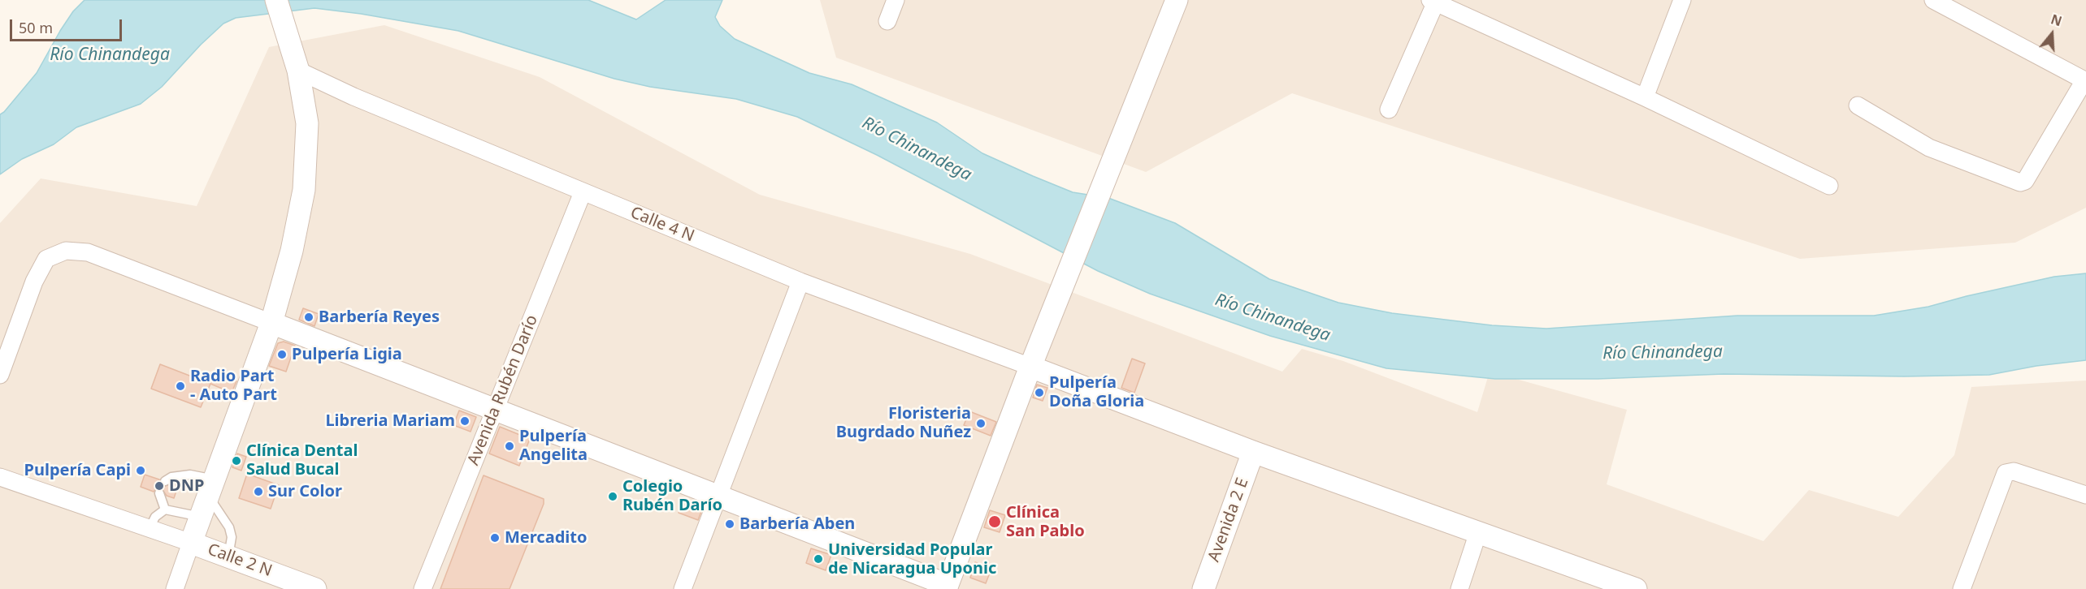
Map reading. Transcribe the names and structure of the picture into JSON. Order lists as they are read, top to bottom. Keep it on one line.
{"streets":{"street":["Calle 4 N","Avenida Rubén Darío","Avenida 2 E","Calle 2 N"]},"crossings":[["Calle 4 N","Avenida Rubén Darío"]],"water":["Río Chinandega"],"places":["Barbería Reyes","Pulpería Ligia","Radio Part - Auto Part","Pulpería Doña Gloria","Libreria Mariam","Floristeria Bugrdado Nuñez","Pulpería Angelita","Clínica Dental Salud Bucal","Pulpería Capi","DNP","Sur Color","Colegio Rubén Darío","Clínica San Pablo","Barbería Aben","Mercadito","Universidad Popular de Nicaragua Uponic"],"scale_bar":"50 m","north":"top"}
